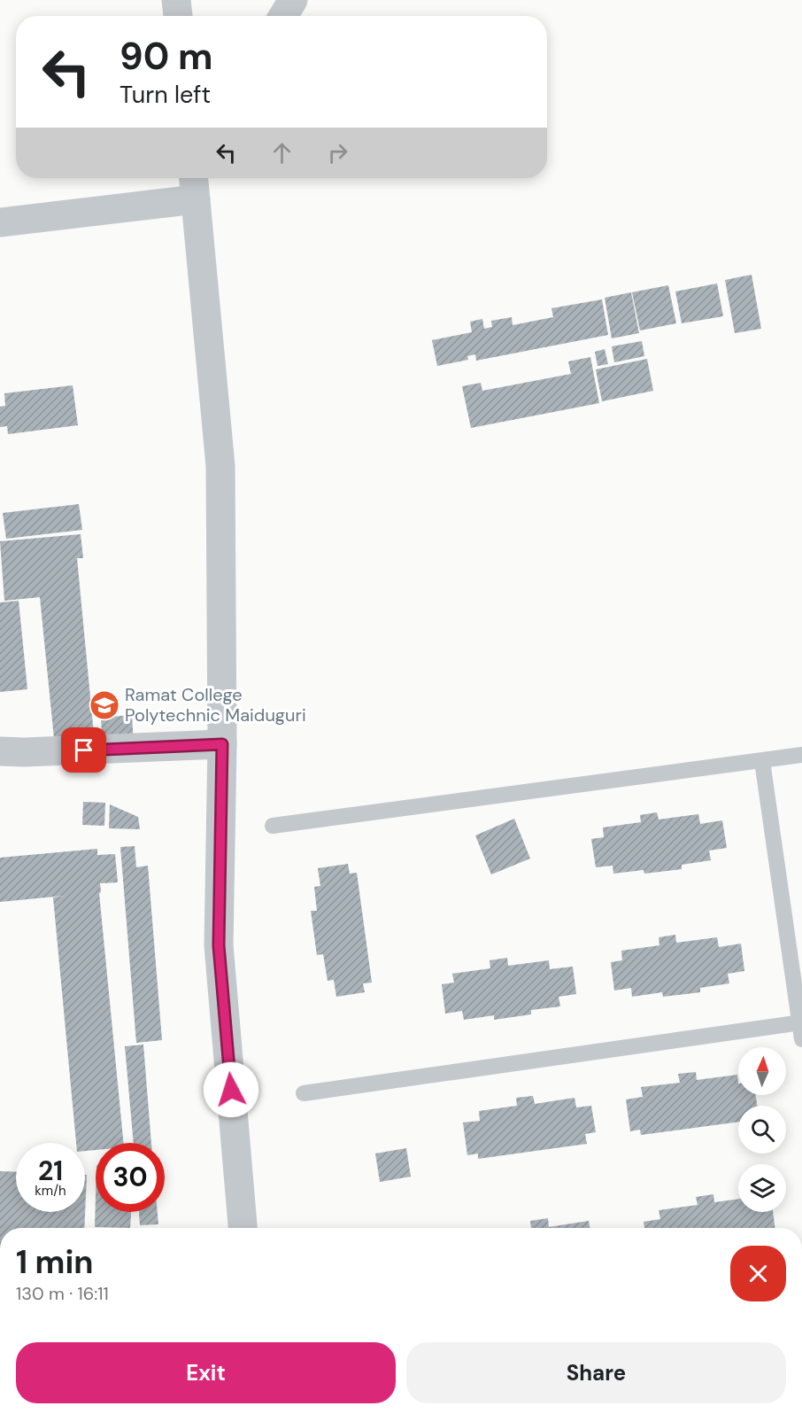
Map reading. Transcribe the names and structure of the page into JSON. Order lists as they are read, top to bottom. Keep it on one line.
{"places":{"school or university":["Ramat College Polytechnic Maiduguri"]},"north":"top","page":{"turn":["90 m","Turn left"],"speed":"21 km/h","limit":"30","heading":["1 min","130 m · 16:11"],"buttons":["Exit","Share"]}}
